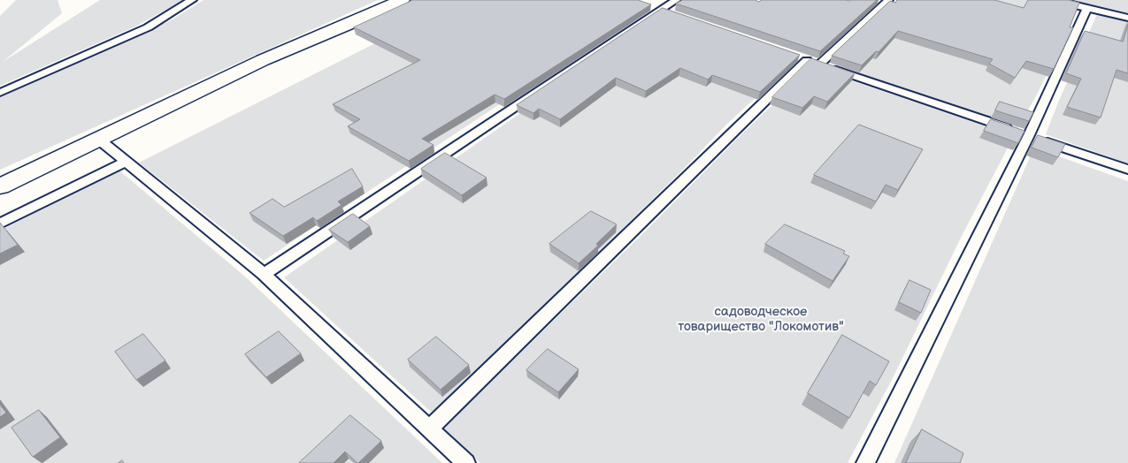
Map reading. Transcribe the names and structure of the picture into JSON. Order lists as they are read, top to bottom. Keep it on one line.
{"parks":["садоводческое товарищество \"Локомотив\""]}
